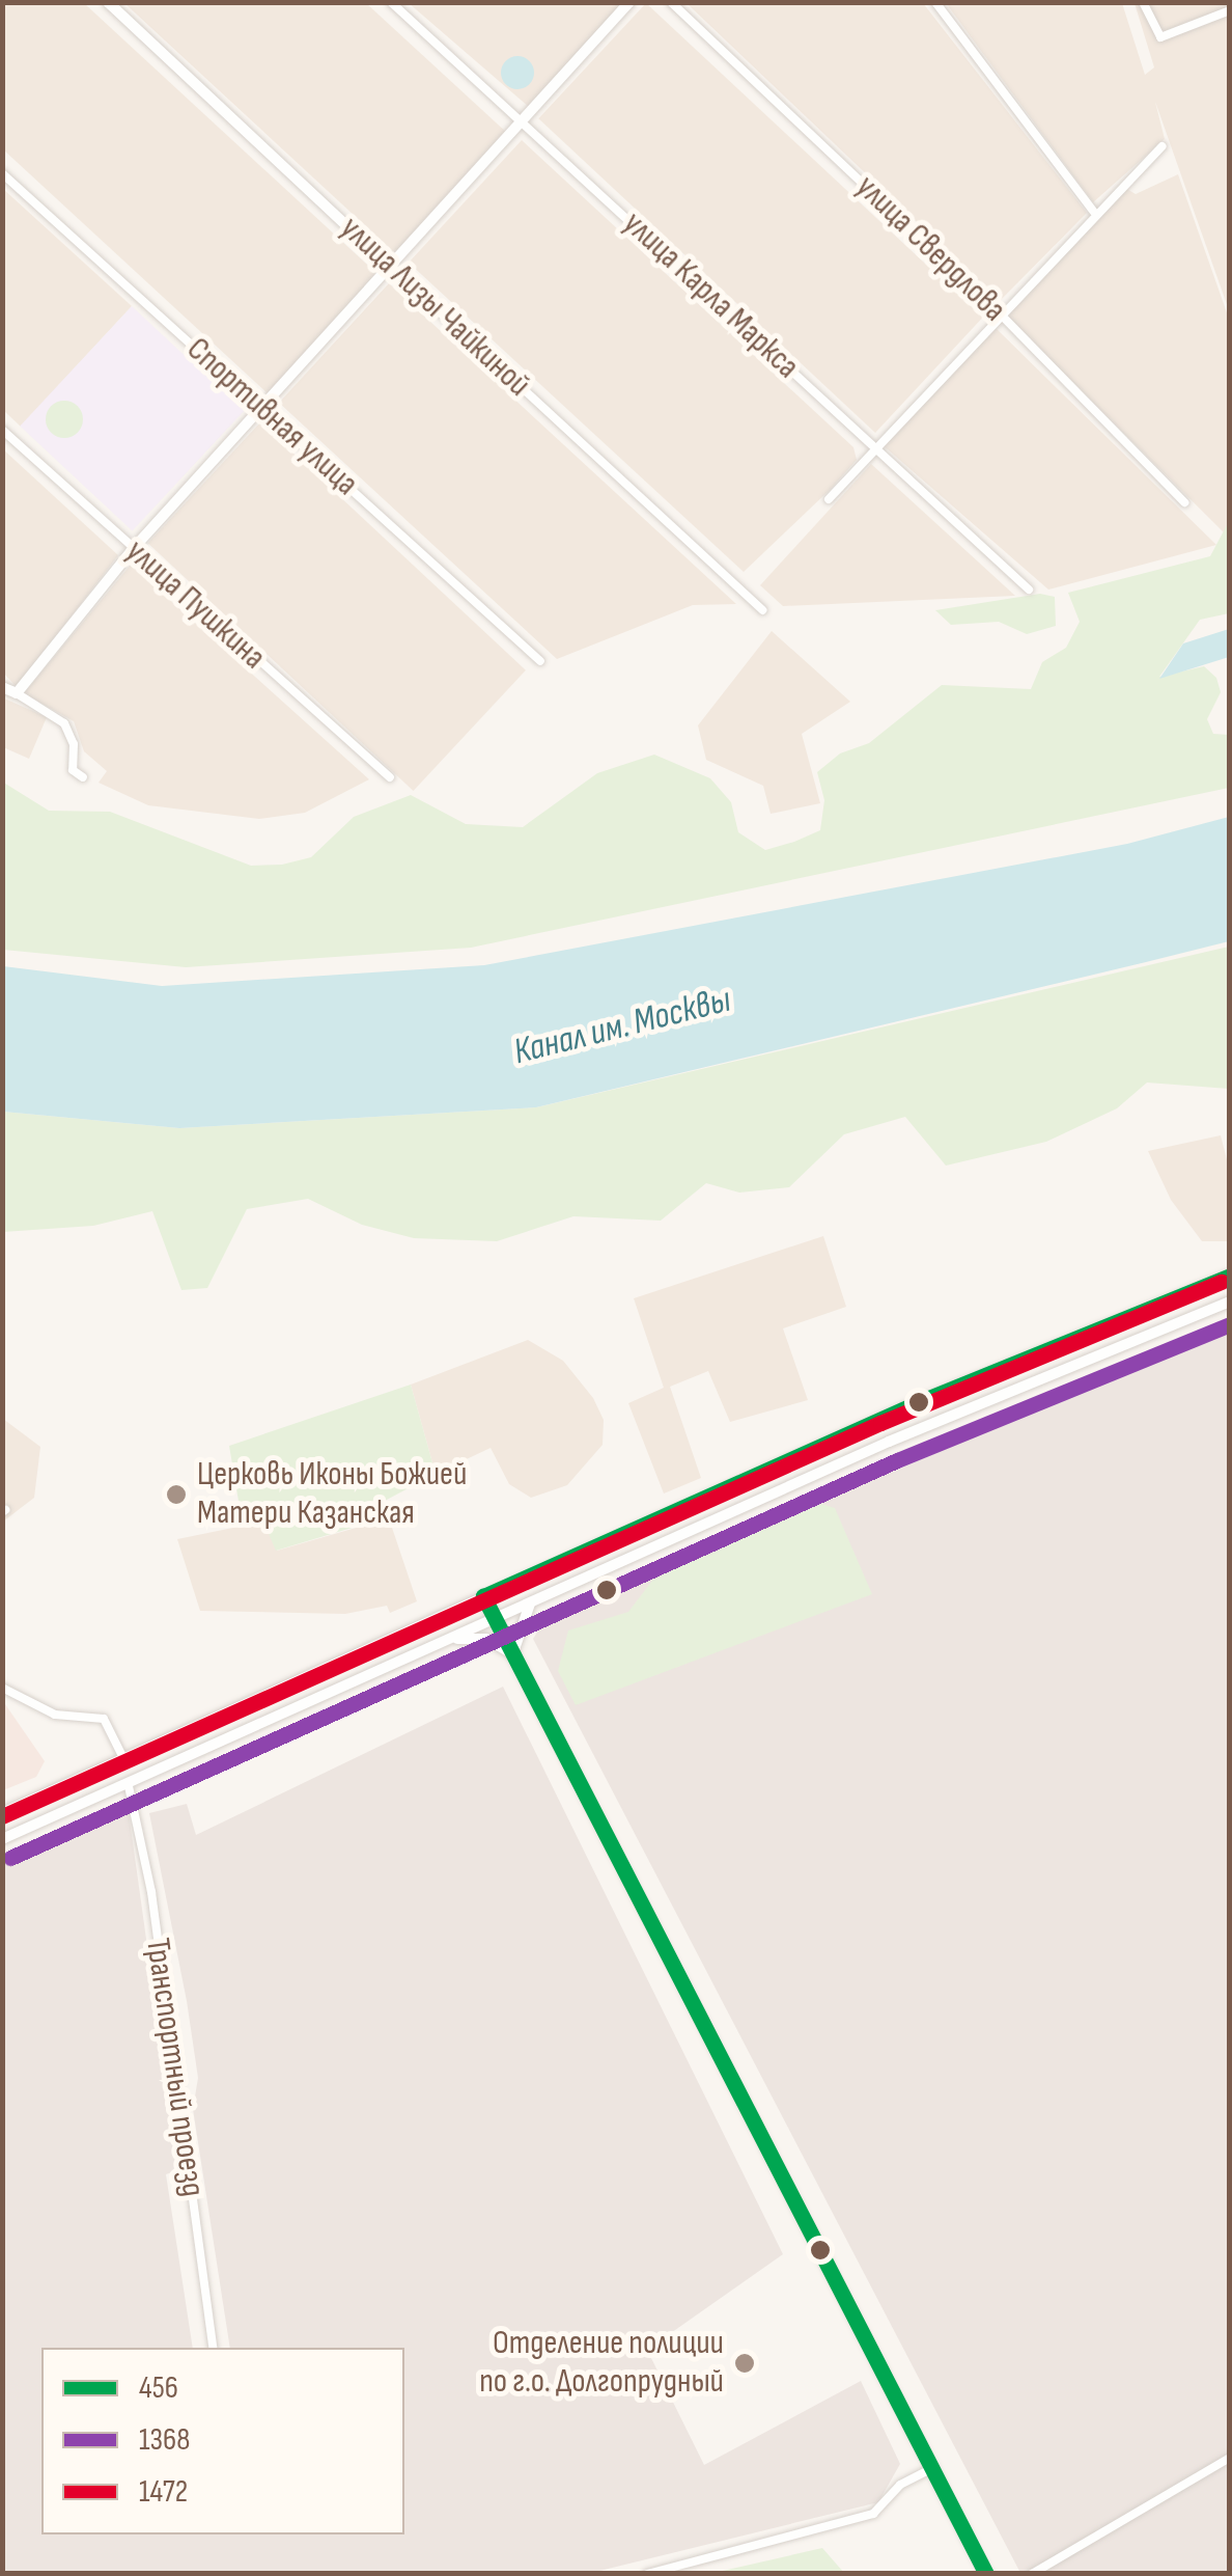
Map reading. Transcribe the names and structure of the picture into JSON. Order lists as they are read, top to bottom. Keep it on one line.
{"streets":{"main road":["улица Лизы Чайкиной"],"street":["улица Свердлова","улица Карла Маркса","Спортивная улица","улица Пушкина","Транспортный проезд"]},"water":["Канал им. Москвы"],"places":["Церковь Иконы Божией Матери Казанская","Отделение полиции по г.о. Долгопрудный"],"lines":["transit line 456","transit line 1472","transit line 1368"],"legend":["456","1368","1472"]}
